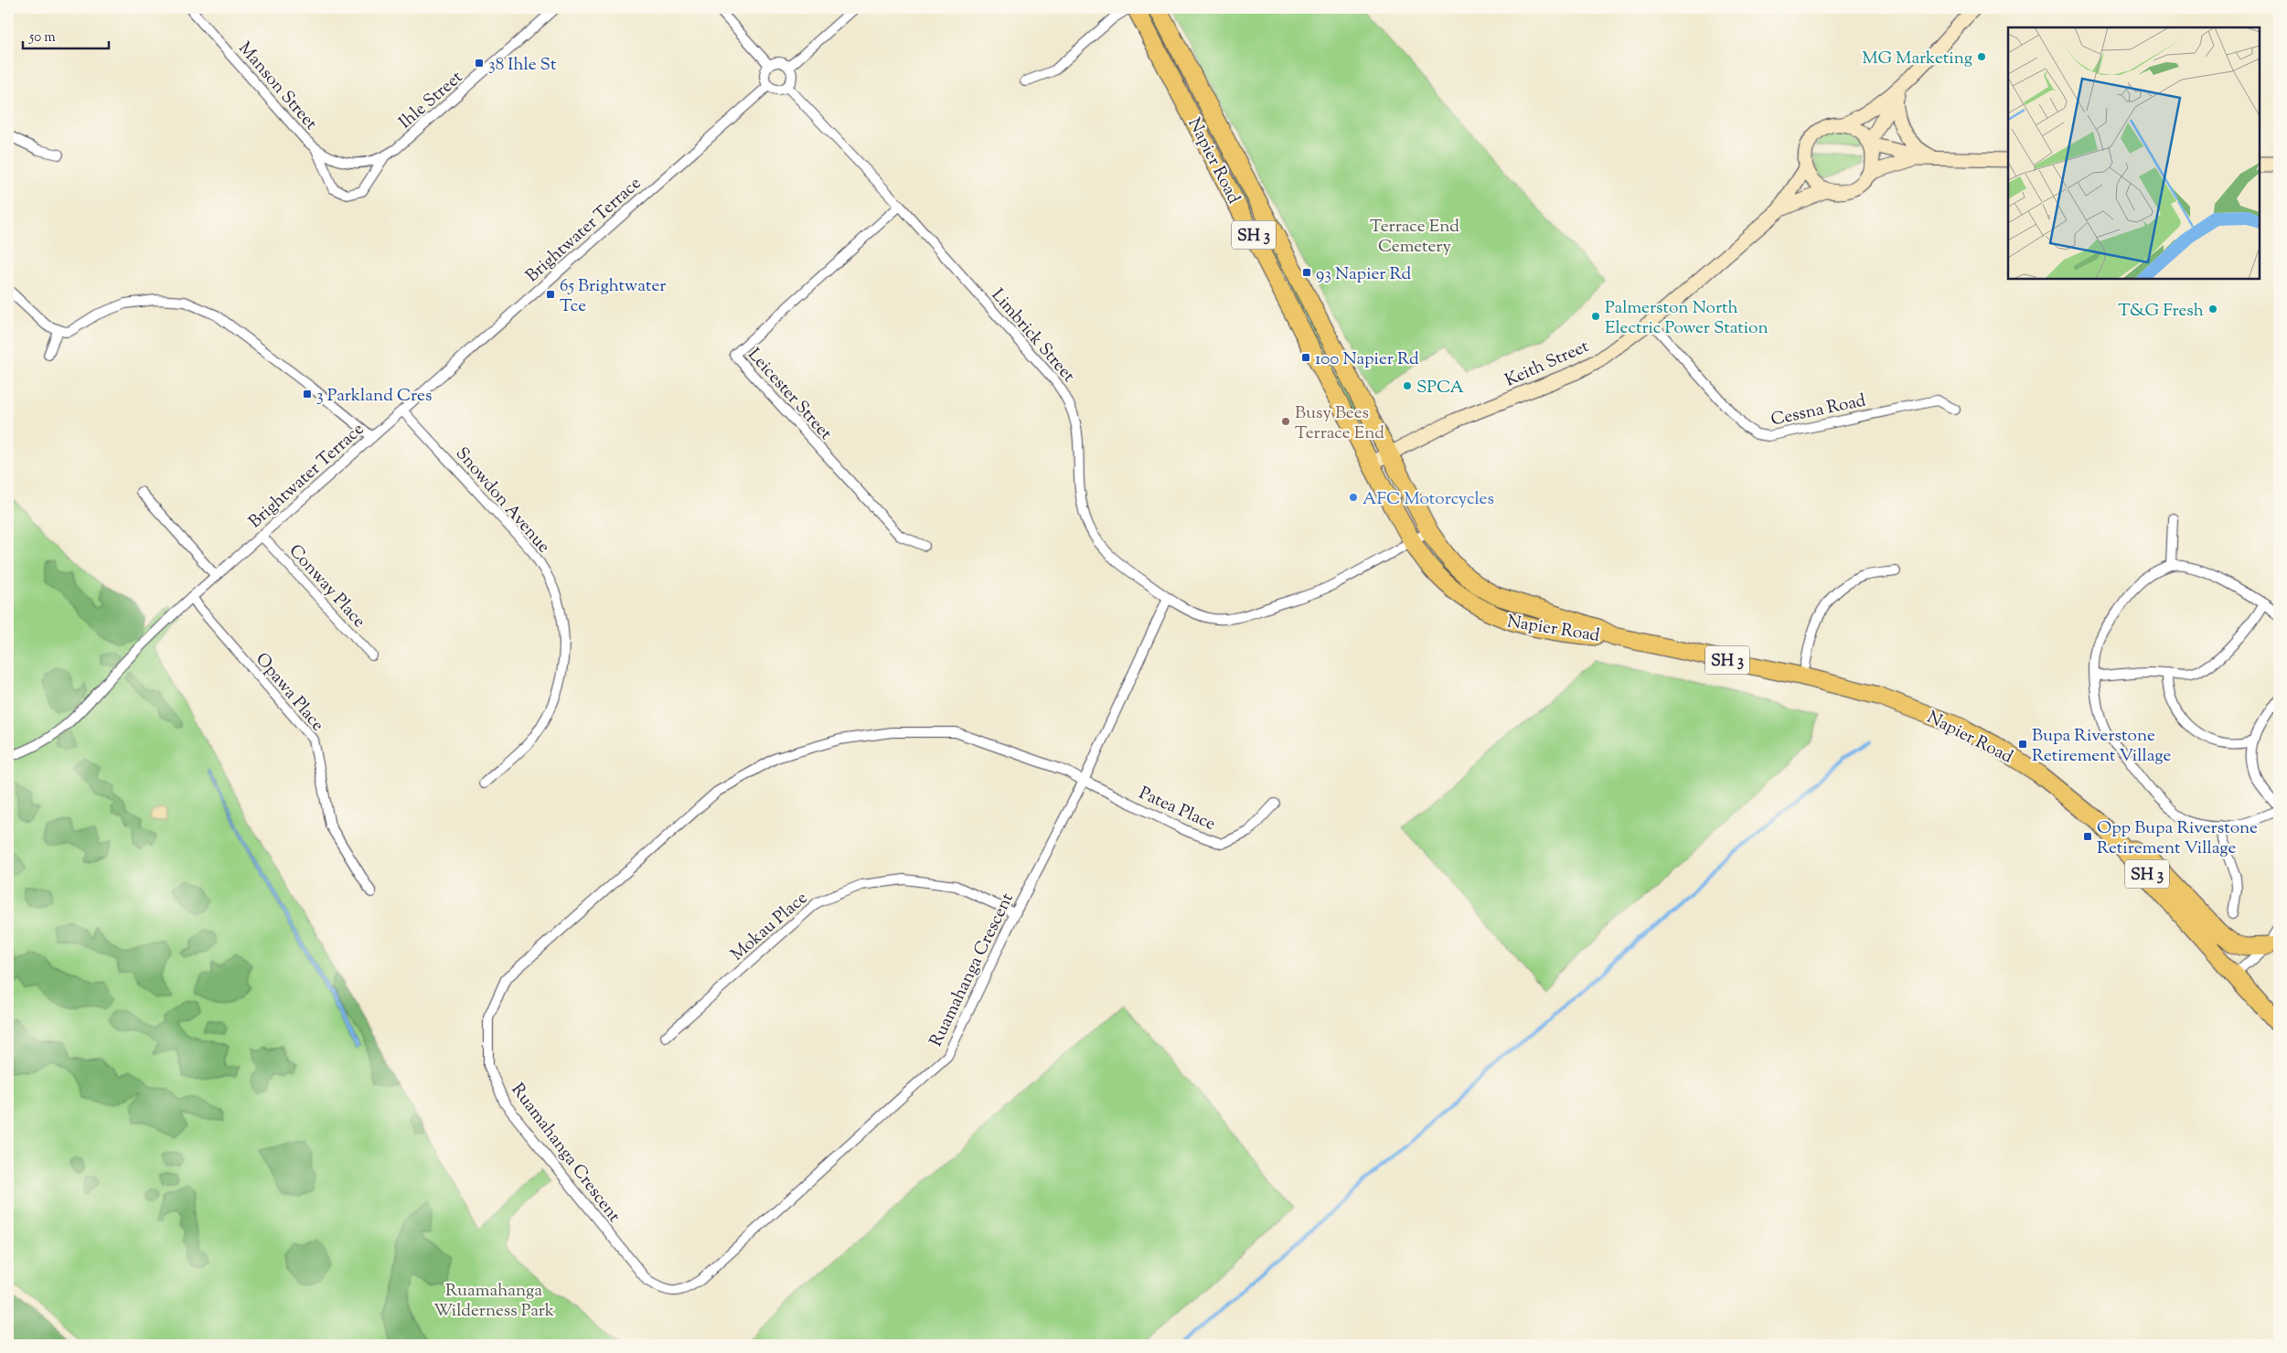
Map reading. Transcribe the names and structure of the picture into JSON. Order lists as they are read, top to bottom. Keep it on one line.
{"streets":{"highway":["Napier Road","SH 3"],"main road":["Keith Street"],"street":["Manson Street","Ihle Street","Brightwater Terrace","Limbrick Street","Leicester Street","Cessna Road","Snowdon Avenue","Conway Place","Opawa Place","Patea Place","Mokau Place","Ruamahanga Crescent"]},"crossings":[["Manson Street","Ihle Street"],["Napier Road","Limbrick Street"],["Napier Road","Keith Street"],["Brightwater Terrace","Limbrick Street"],["Brightwater Terrace","Snowdon Avenue"],["Brightwater Terrace","Conway Place"],["Brightwater Terrace","Opawa Place"],["Limbrick Street","Leicester Street"],["Limbrick Street","Ruamahanga Crescent"],["Keith Street","Cessna Road"],["Patea Place","Ruamahanga Crescent"],["Mokau Place","Ruamahanga Crescent"]],"parks":["Terrace End Cemetery","Ruamahanga Wilderness Park"],"places":{"other":["MG Marketing","T&G Fresh","Palmerston North Electric Power Station","SPCA","Busy Bees Terrace End","AFC Motorcycles"],"transit":["38 Ihle St","93 Napier Rd","65 Brightwater Tce","100 Napier Rd","3 Parkland Cres","Bupa Riverstone Retirement Village","Opp Bupa Riverstone Retirement Village"]},"scale_bar":"50 m"}
